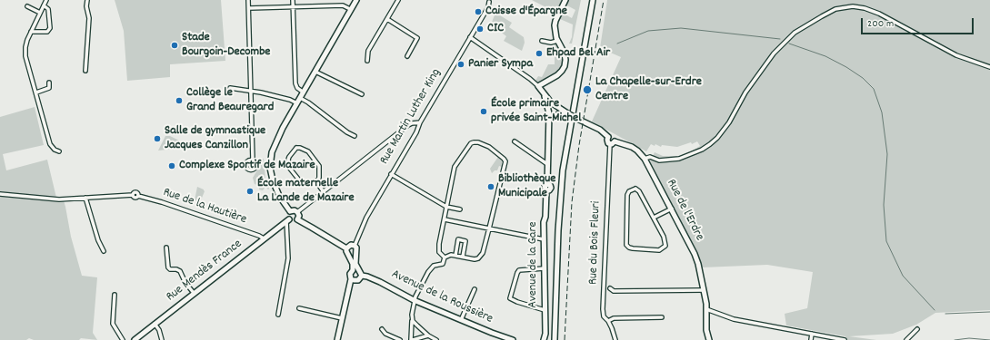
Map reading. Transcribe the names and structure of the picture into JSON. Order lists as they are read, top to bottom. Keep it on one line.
{"streets":{"street":["Rue Martin Luther King","Rue de la Hautière","Rue de l'Erdre","Rue du Bois Fleuri","Avenue de la Gare","Rue Mendès France","Avenue de la Roussière"]},"crossings":[["Rue Martin Luther King","Avenue de la Roussière"],["Rue de la Hautière","Rue Mendès France"],["Rue de l'Erdre","Rue du Bois Fleuri"]],"places":["Caisse d'Épargne","CIC","Stade Bourgoin-Decombe","Ehpad Bel Air","Panier Sympa","La Chapelle-sur-Erdre Centre","Collège le Grand Beauregard","École primaire privée Saint-Michel","Salle de gymnastique Jacques Canzillon","Complexe Sportif de Mazaire","Bibliothèque Municipale","École maternelle La Lande de Mazaire"],"scale_bar":"200 m"}
